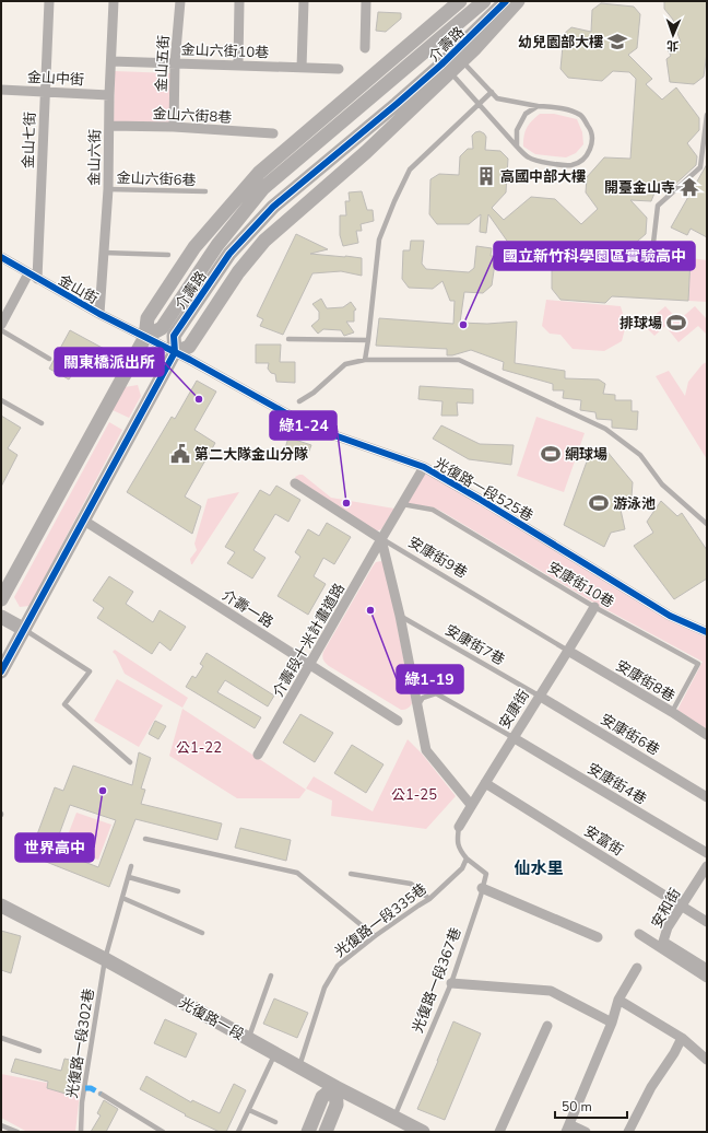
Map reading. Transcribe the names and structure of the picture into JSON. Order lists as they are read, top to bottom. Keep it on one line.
{"streets":{"street":["介壽路","金山六街10巷","金山五街","金山中街","金山六街8巷","金山七街","金山六街","金山街","光復路一段525巷","安康街9巷","介壽一路","介壽段十米計畫道路","安康街8巷","安康街","安康街6巷","安康街4巷","安富街","安和街","光復路一段"],"lane":["金山六街6巷","安康街10巷","安康街7巷","光復路一段335巷","光復路一段367巷","光復路一段302巷"]},"crossings":[["介壽路","金山街"],["介壽路","光復路一段525巷"],["介壽路","介壽一路"],["金山六街10巷","金山五街"],["金山六街10巷","金山六街"],["金山五街","金山六街8巷"],["金山中街","金山七街"],["金山中街","金山六街"],["金山六街8巷","金山六街"],["金山七街","金山街"],["金山六街","金山六街6巷"],["金山六街","金山街"],["金山街","光復路一段525巷"],["安康街9巷","介壽段十米計畫道路"],["安康街9巷","安康街8巷"],["安康街9巷","安康街"],["安康街10巷","介壽段十米計畫道路"],["安康街10巷","安康街8巷"],["安康街10巷","安康街"],["介壽一路","介壽段十米計畫道路"],["安康街7巷","安康街"],["安康街7巷","安康街6巷"],["安康街8巷","安康街"],["安康街","安康街6巷"],["安康街","安康街4巷"],["安康街","安富街"],["安富街","安和街"],["光復路一段335巷","光復路一段367巷"],["光復路一段335巷","光復路一段"],["光復路一段367巷","光復路一段"],["光復路一段","光復路一段302巷"]],"districts":["仙水里"],"parks":["公1-22","公1-25"],"places":{"school or university":["幼兒園部大樓"],"building":["高國中部大樓"],"temple":["開臺金山寺"],"sports":["排球場","網球場","游泳池"],"other":["國立新竹科學園區實驗高中","關東橋派出所","綠1-24","綠1-19","世界高中"],"public building":["第二大隊金山分隊"]},"scale_bar":"50 m","north":"bottom"}
